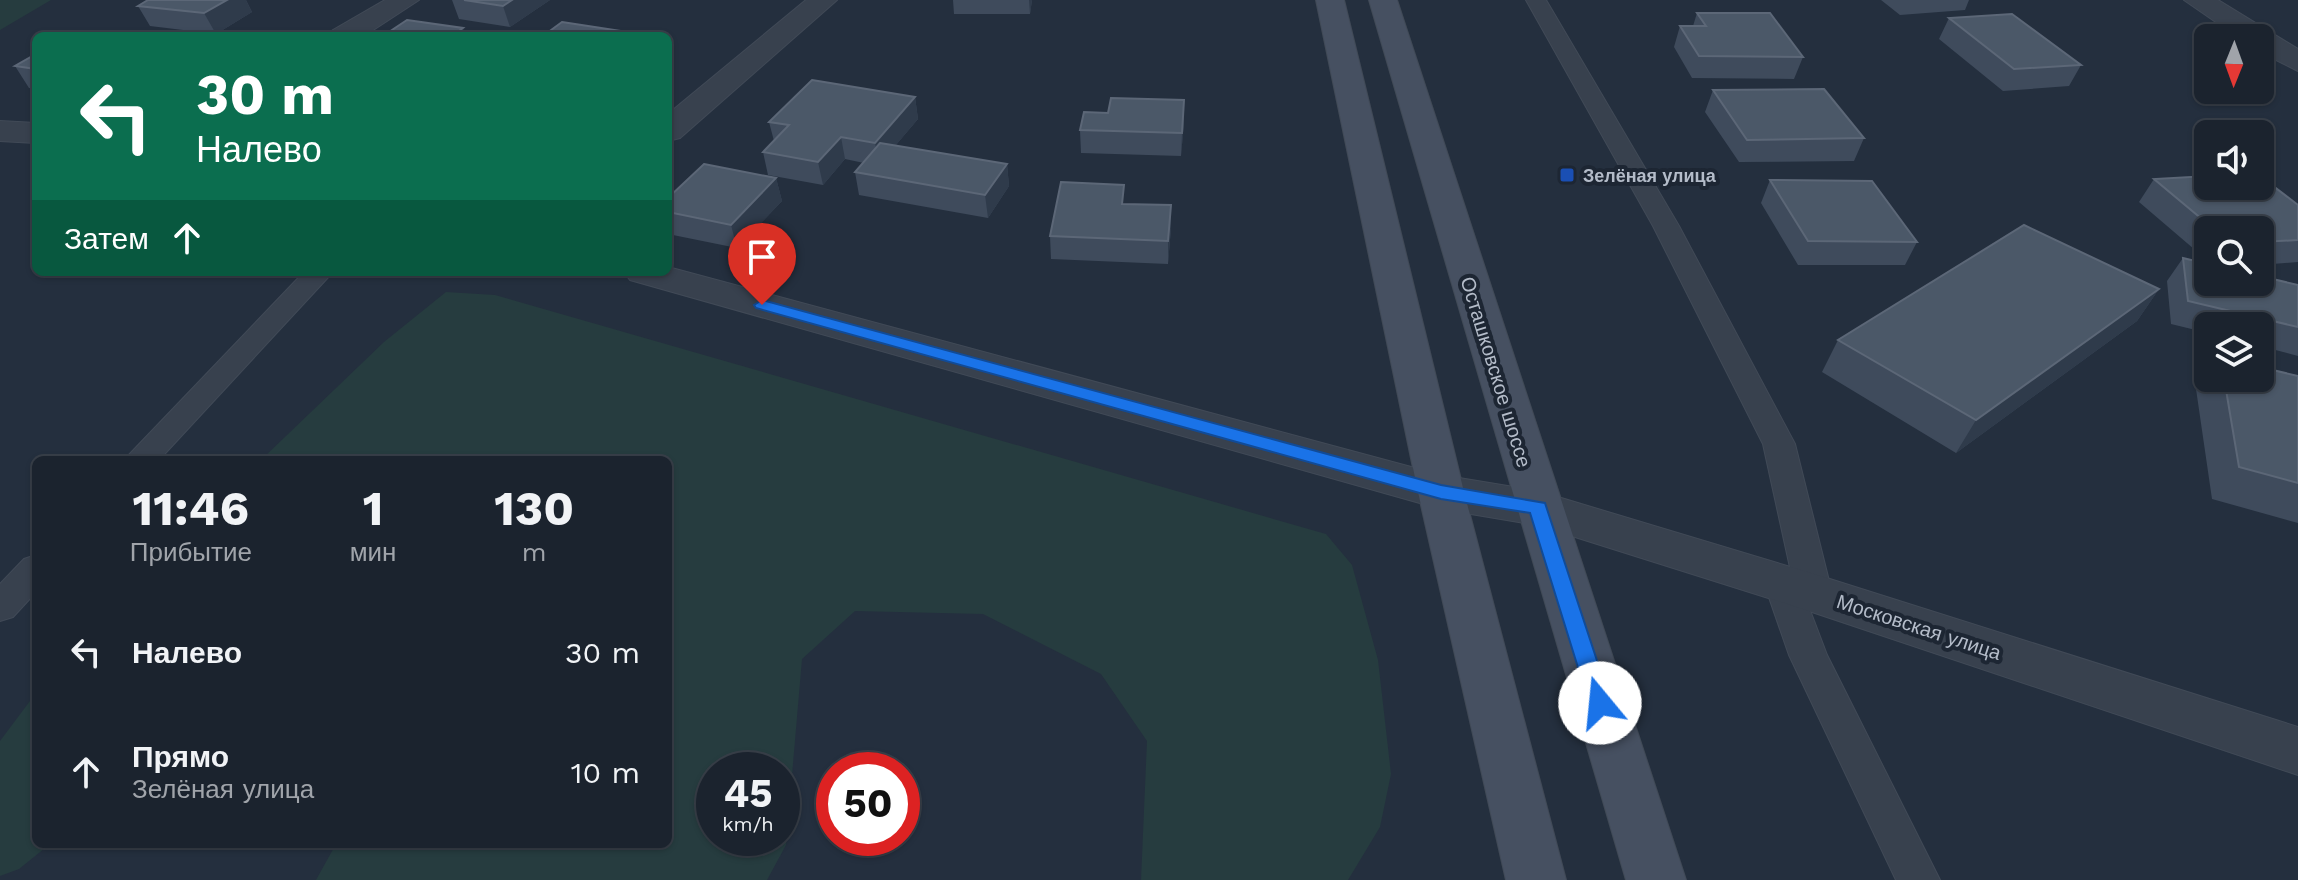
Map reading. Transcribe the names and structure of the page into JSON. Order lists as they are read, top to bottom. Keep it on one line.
{"streets":{"main road":["Осташковское шоссе"],"street":["Московская улица"]},"crossings":[["Осташковское шоссе","Московская улица"]],"places":{"transit":["Зелёная улица"]},"north":"bottom","page":{"turn":["30 m","Налево"],"then":"Затем","eta":["11:46","Прибытие","1","мин","130","m"],"list":[{"name":"Налево","value":"30 m"},{"name":"Прямо","note":"Зелёная улица","value":"10 m"}],"speed":"45 km/h","limit":"50"}}
